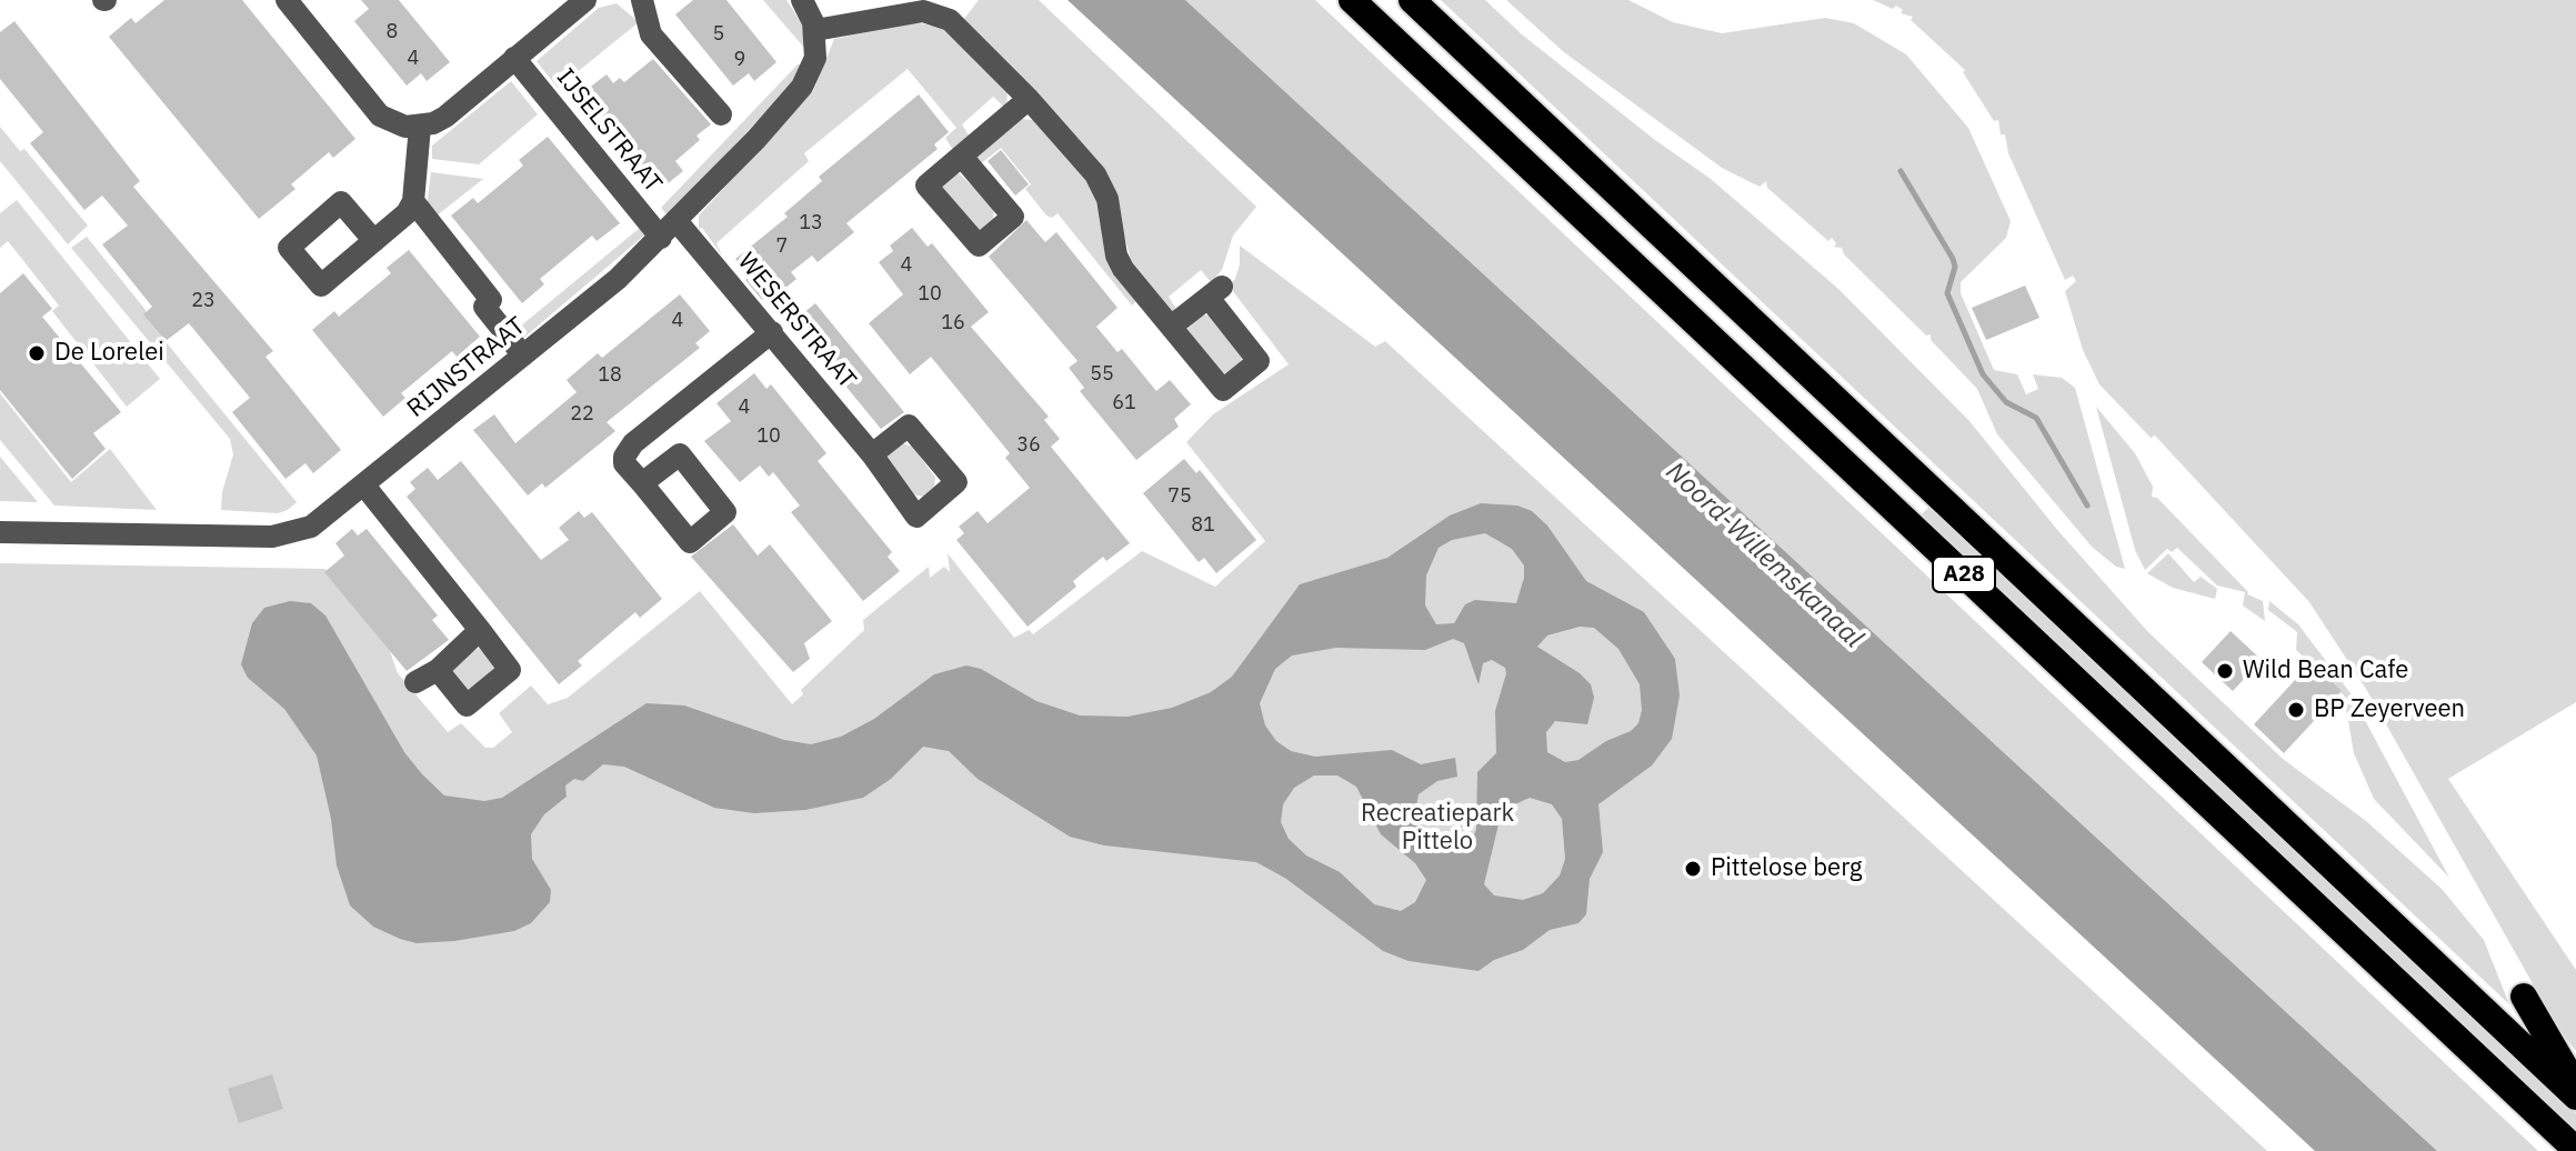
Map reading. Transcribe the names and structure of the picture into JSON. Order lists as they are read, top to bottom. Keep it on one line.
{"streets":{"highway":["A28"],"street":["IJSELSTRAAT","WESERSTRAAT","RIJNSTRAAT"]},"crossings":[["IJSELSTRAAT","WESERSTRAAT"],["IJSELSTRAAT","RIJNSTRAAT"],["WESERSTRAAT","RIJNSTRAAT"]],"water":["Noord-Willemskanaal"],"parks":["Recreatiepark Pittelo"],"places":["De Lorelei","Wild Bean Cafe","BP Zeyerveen","Pittelose berg"],"house_numbers":["8","5","4","9","13","7","4","10","23","4","16","55","18","61","4","22","10","36","75","81"]}
